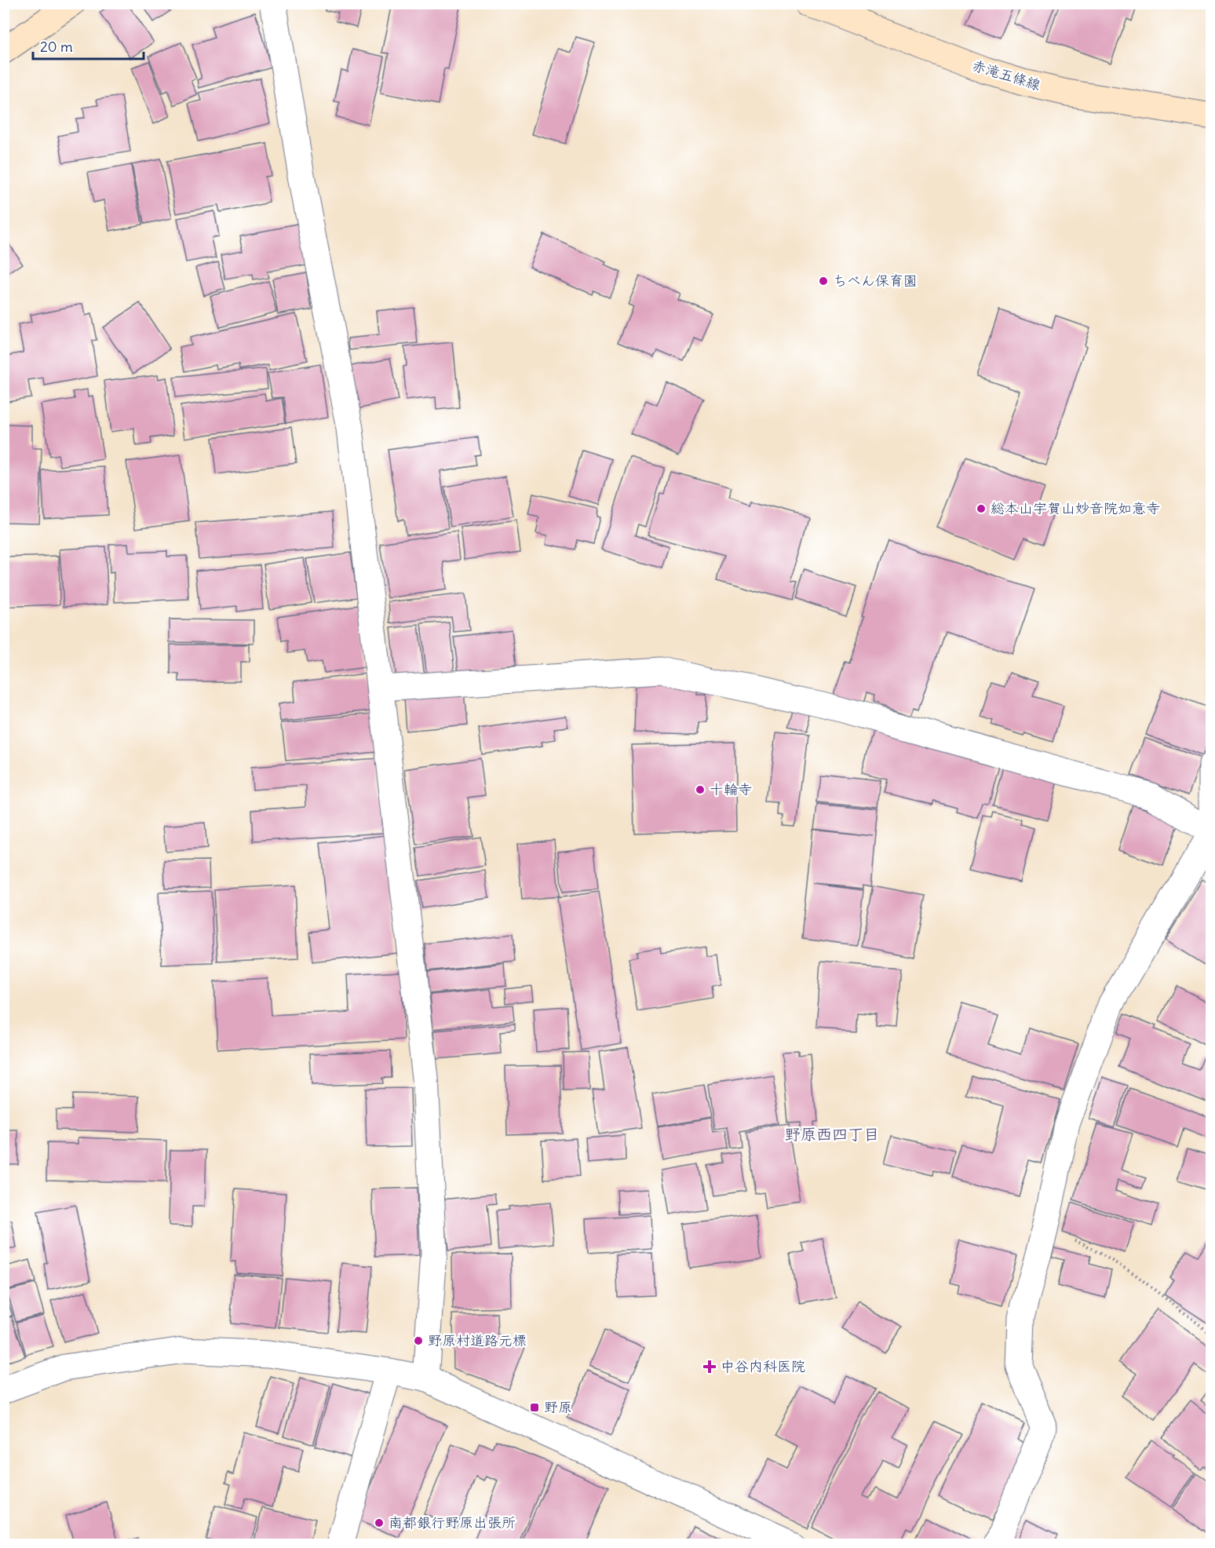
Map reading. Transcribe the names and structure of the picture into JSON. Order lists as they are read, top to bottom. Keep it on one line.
{"streets":{"main road":["赤滝五條線"]},"districts":["野原西四丁目"],"places":{"other":["ちべん保育園","総本山宇賀山妙音院如意寺","十輪寺","野原村道路元標","南都銀行野原出張所"],"health":["中谷内科医院"],"transit":["野原"]},"scale_bar":"20 m"}
